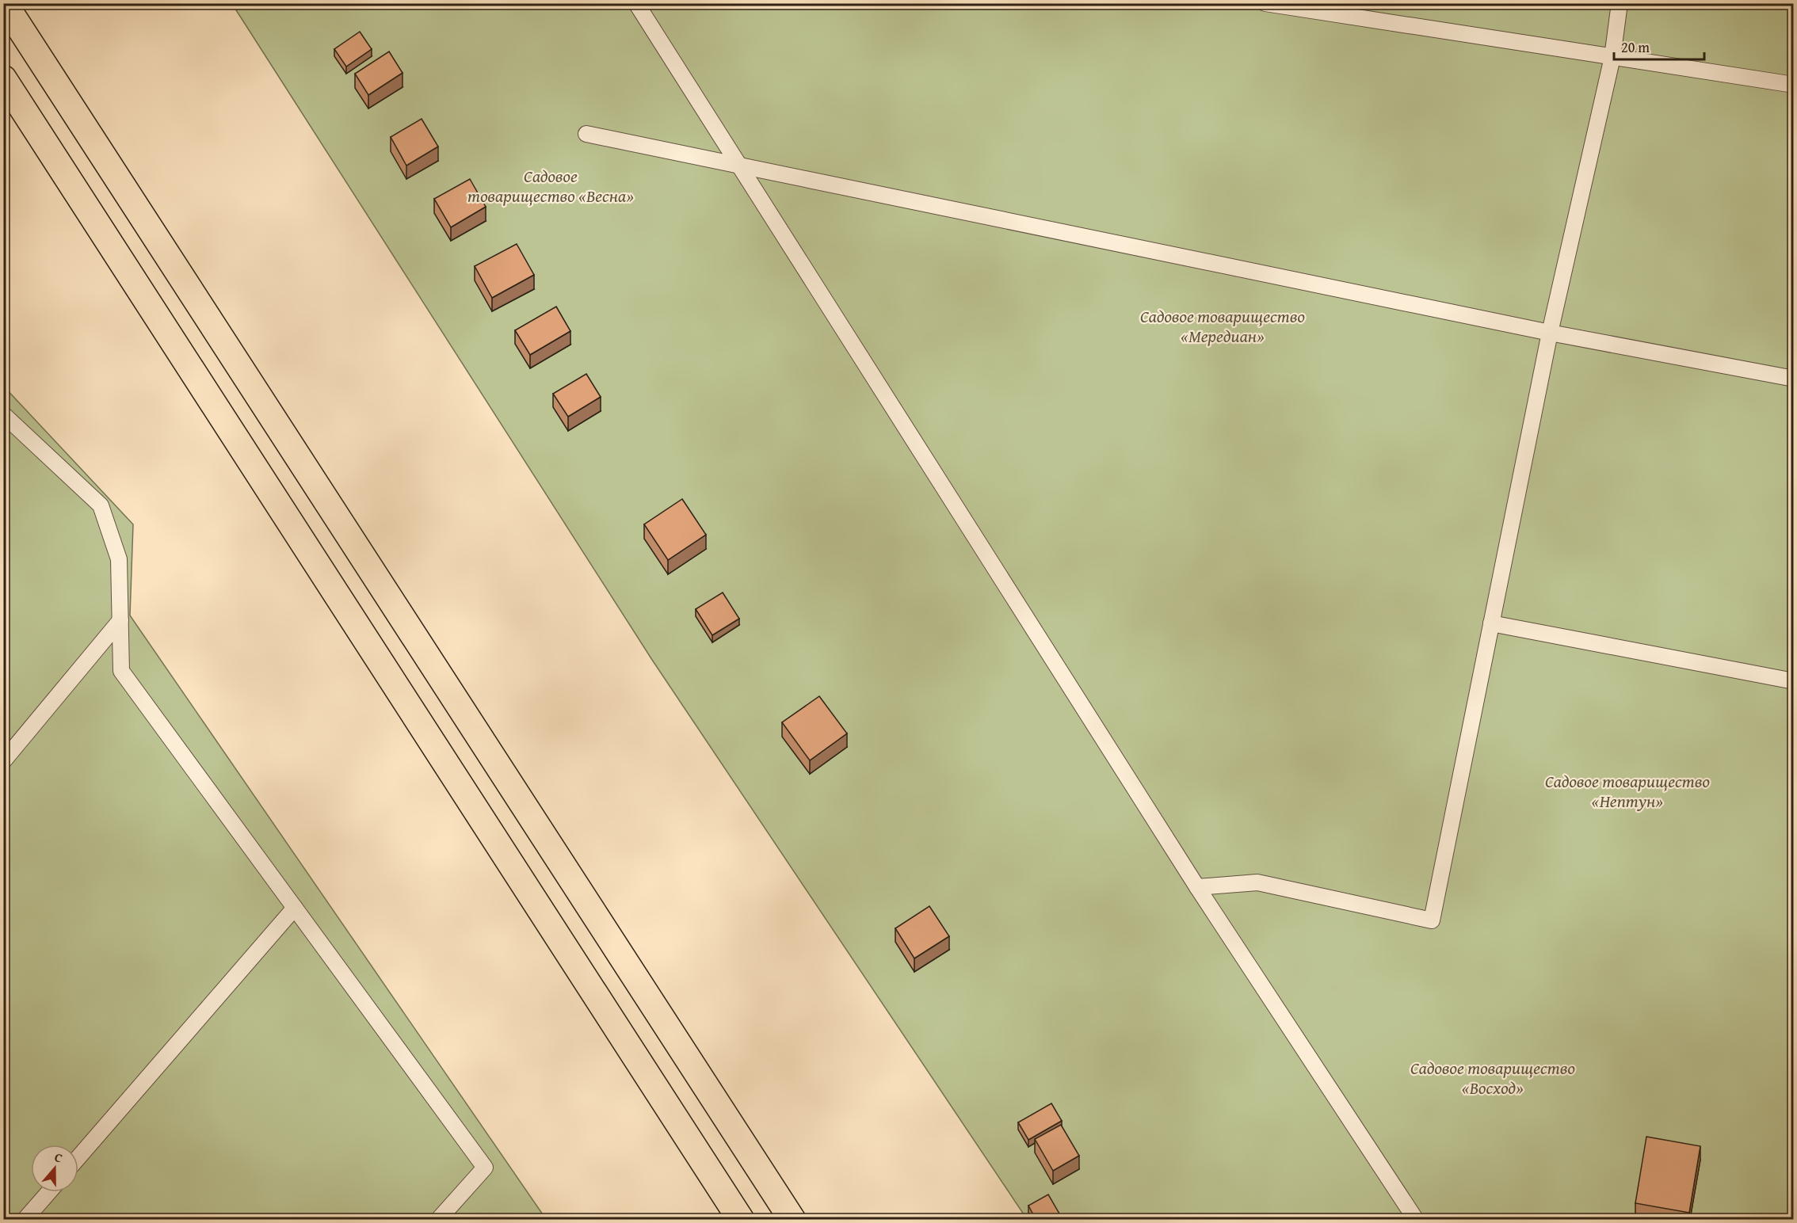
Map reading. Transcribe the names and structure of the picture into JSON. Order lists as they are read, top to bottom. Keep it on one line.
{"parks":["Садовое товарищество «Весна»","Садовое товарищество «Мередиан»","Садовое товарищество «Нептун»","Садовое товарищество «Восход»"],"scale_bar":"20 m","north":"top"}
